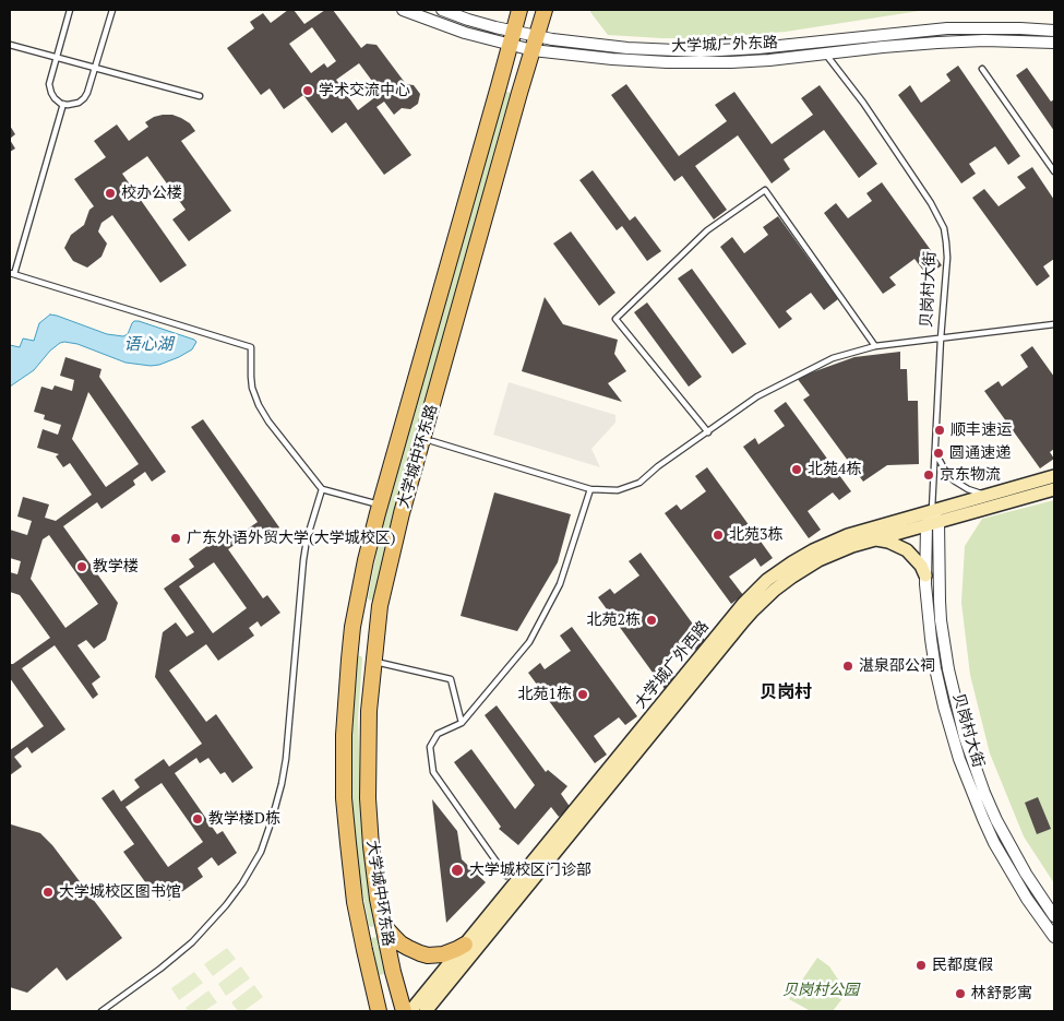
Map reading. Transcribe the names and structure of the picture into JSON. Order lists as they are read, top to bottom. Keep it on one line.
{"streets":{"main road":["大学城中环东路","大学城广外西路"],"street":["大学城广外东路","贝岗村大街"]},"crossings":[["大学城广外东路","贝岗村大街"],["大学城广外东路","大学城中环东路"],["贝岗村大街","大学城广外西路"]],"districts":["贝岗村"],"water":["语心湖"],"parks":["贝岗村公园"],"places":["学术交流中心","校办公楼","顺丰速运","圆通速递","北苑4栋","京东物流","北苑3栋","广东外语外贸大学(大学城校区)","教学楼","北苑2栋","湛泉邵公祠","北苑1栋","教学楼D栋","大学城校区门诊部","大学城校区图书馆","民都度假","林舒影寓"]}
